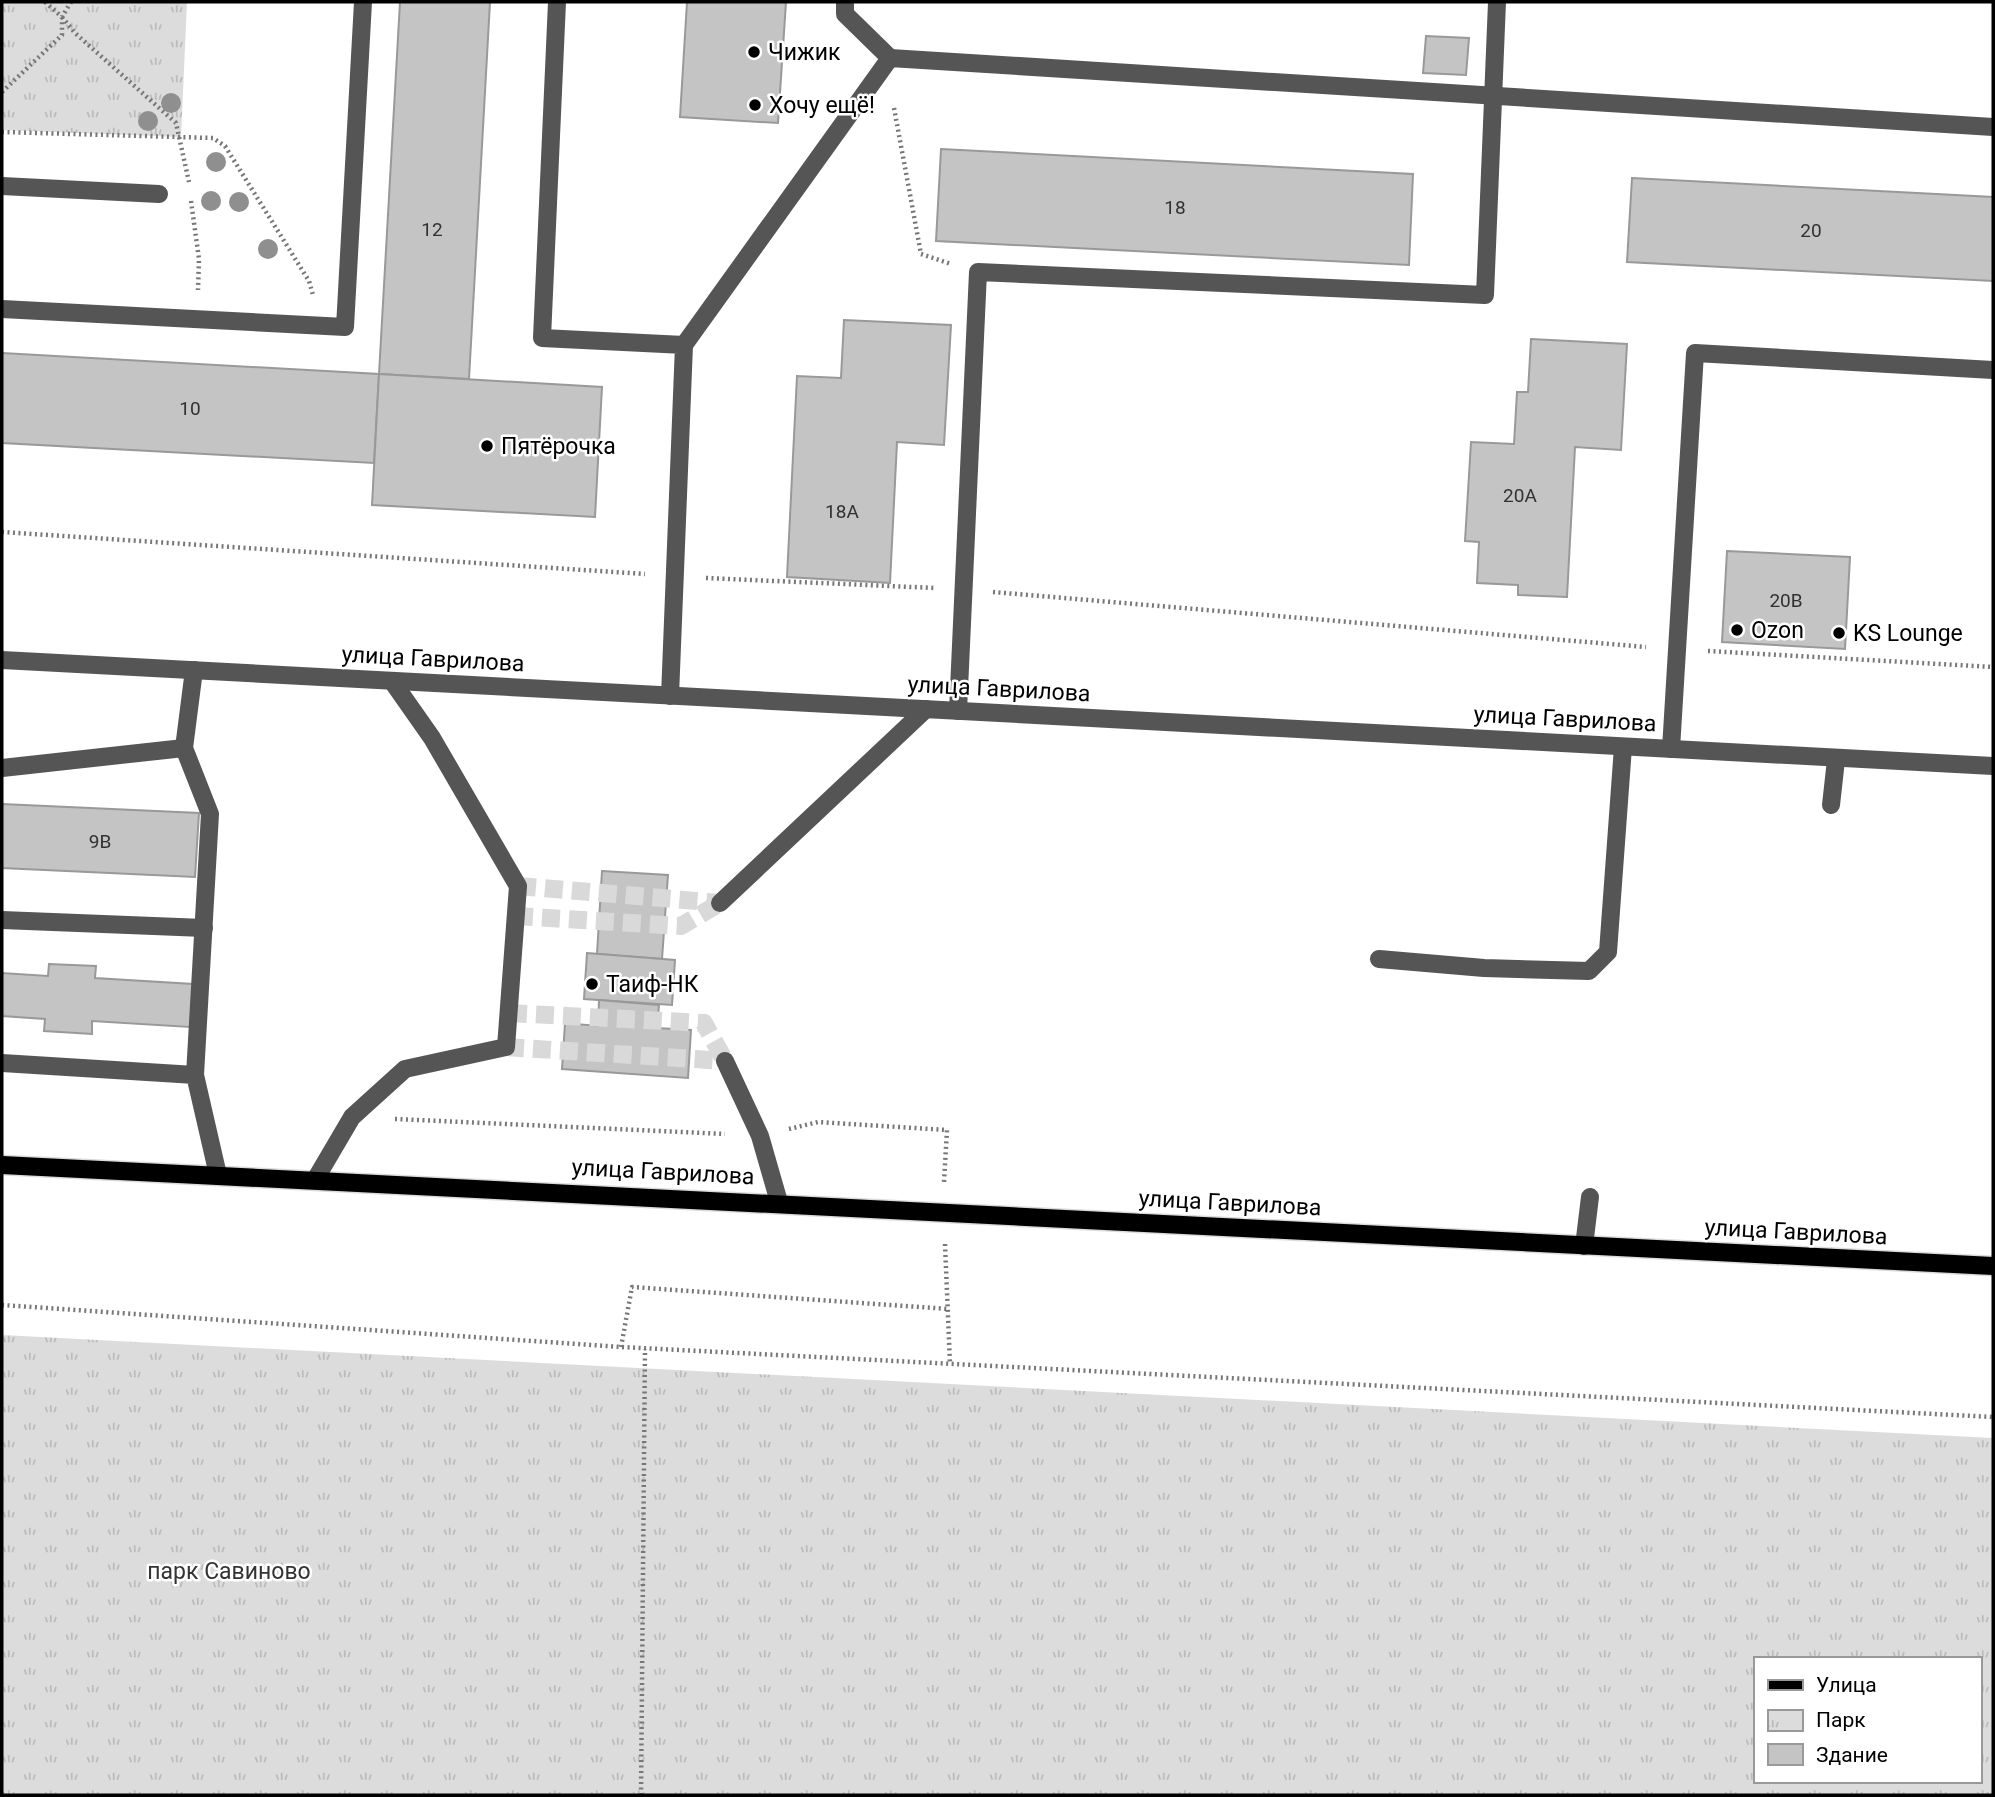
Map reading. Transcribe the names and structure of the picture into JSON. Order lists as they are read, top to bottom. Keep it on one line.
{"streets":{"main road":["улица Гаврилова"]},"parks":["парк Савиново"],"places":["Чижик","Хочу ещё!","Пятёрочка","Ozon","KS Lounge","Таиф-НК"],"house_numbers":["18","12","20","10","20А","18А","20В","9В"],"legend":["Улица","Парк","Здание"]}
